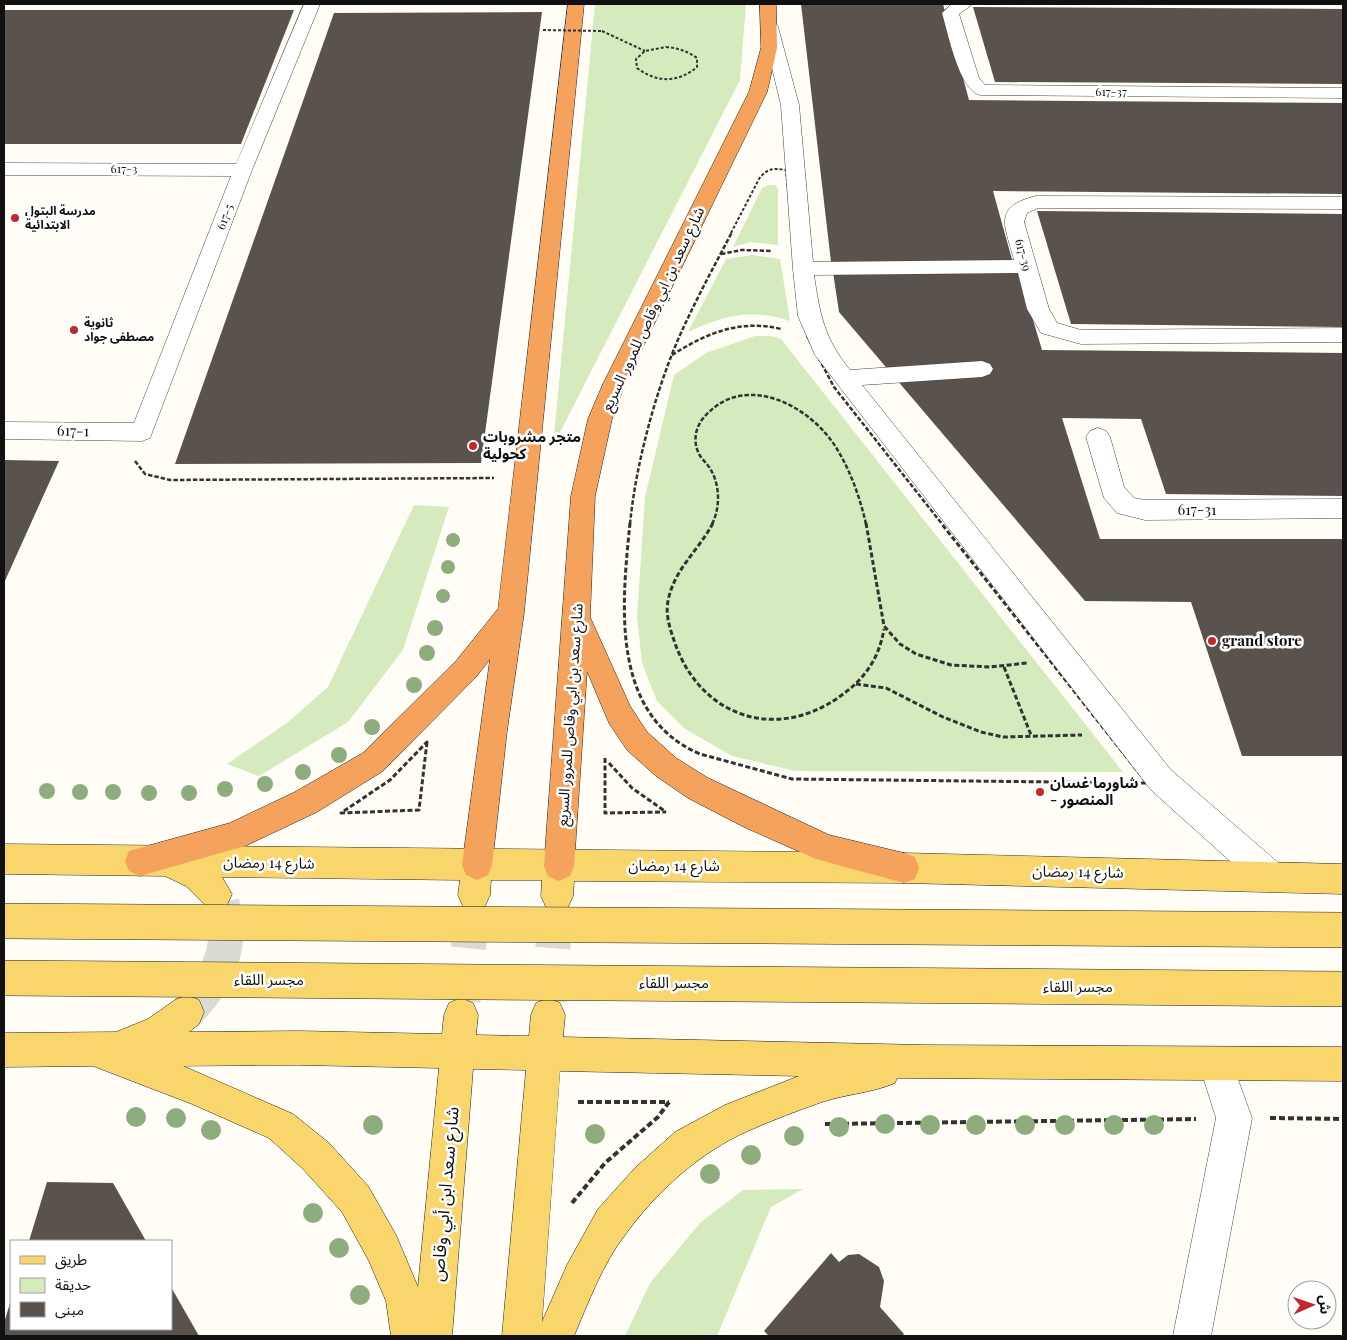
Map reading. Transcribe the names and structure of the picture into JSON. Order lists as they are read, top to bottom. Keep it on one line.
{"streets":{"highway":["شارع سعد بن ابي وقاص للمرور السريع"],"main road":["شارع 14 رمضان","مجسر اللقاء","شارع سعد ابن أبي وقاص"],"street":["617-37","617-3","617-5","617-39","617-1","617-31"]},"crossings":[["617-3","617-5"],["617-5","617-1"],["شارع سعد بن ابي وقاص للمرور السريع","شارع 14 رمضان"]],"places":["مدرسة البتول الابتدائية","ثانوية مصطفى جواد","متجر مشروبات كحولية","grand store","شاورما غسان - المنصور"],"legend":["طريق","حديقة","مبنى"],"north":"right"}
